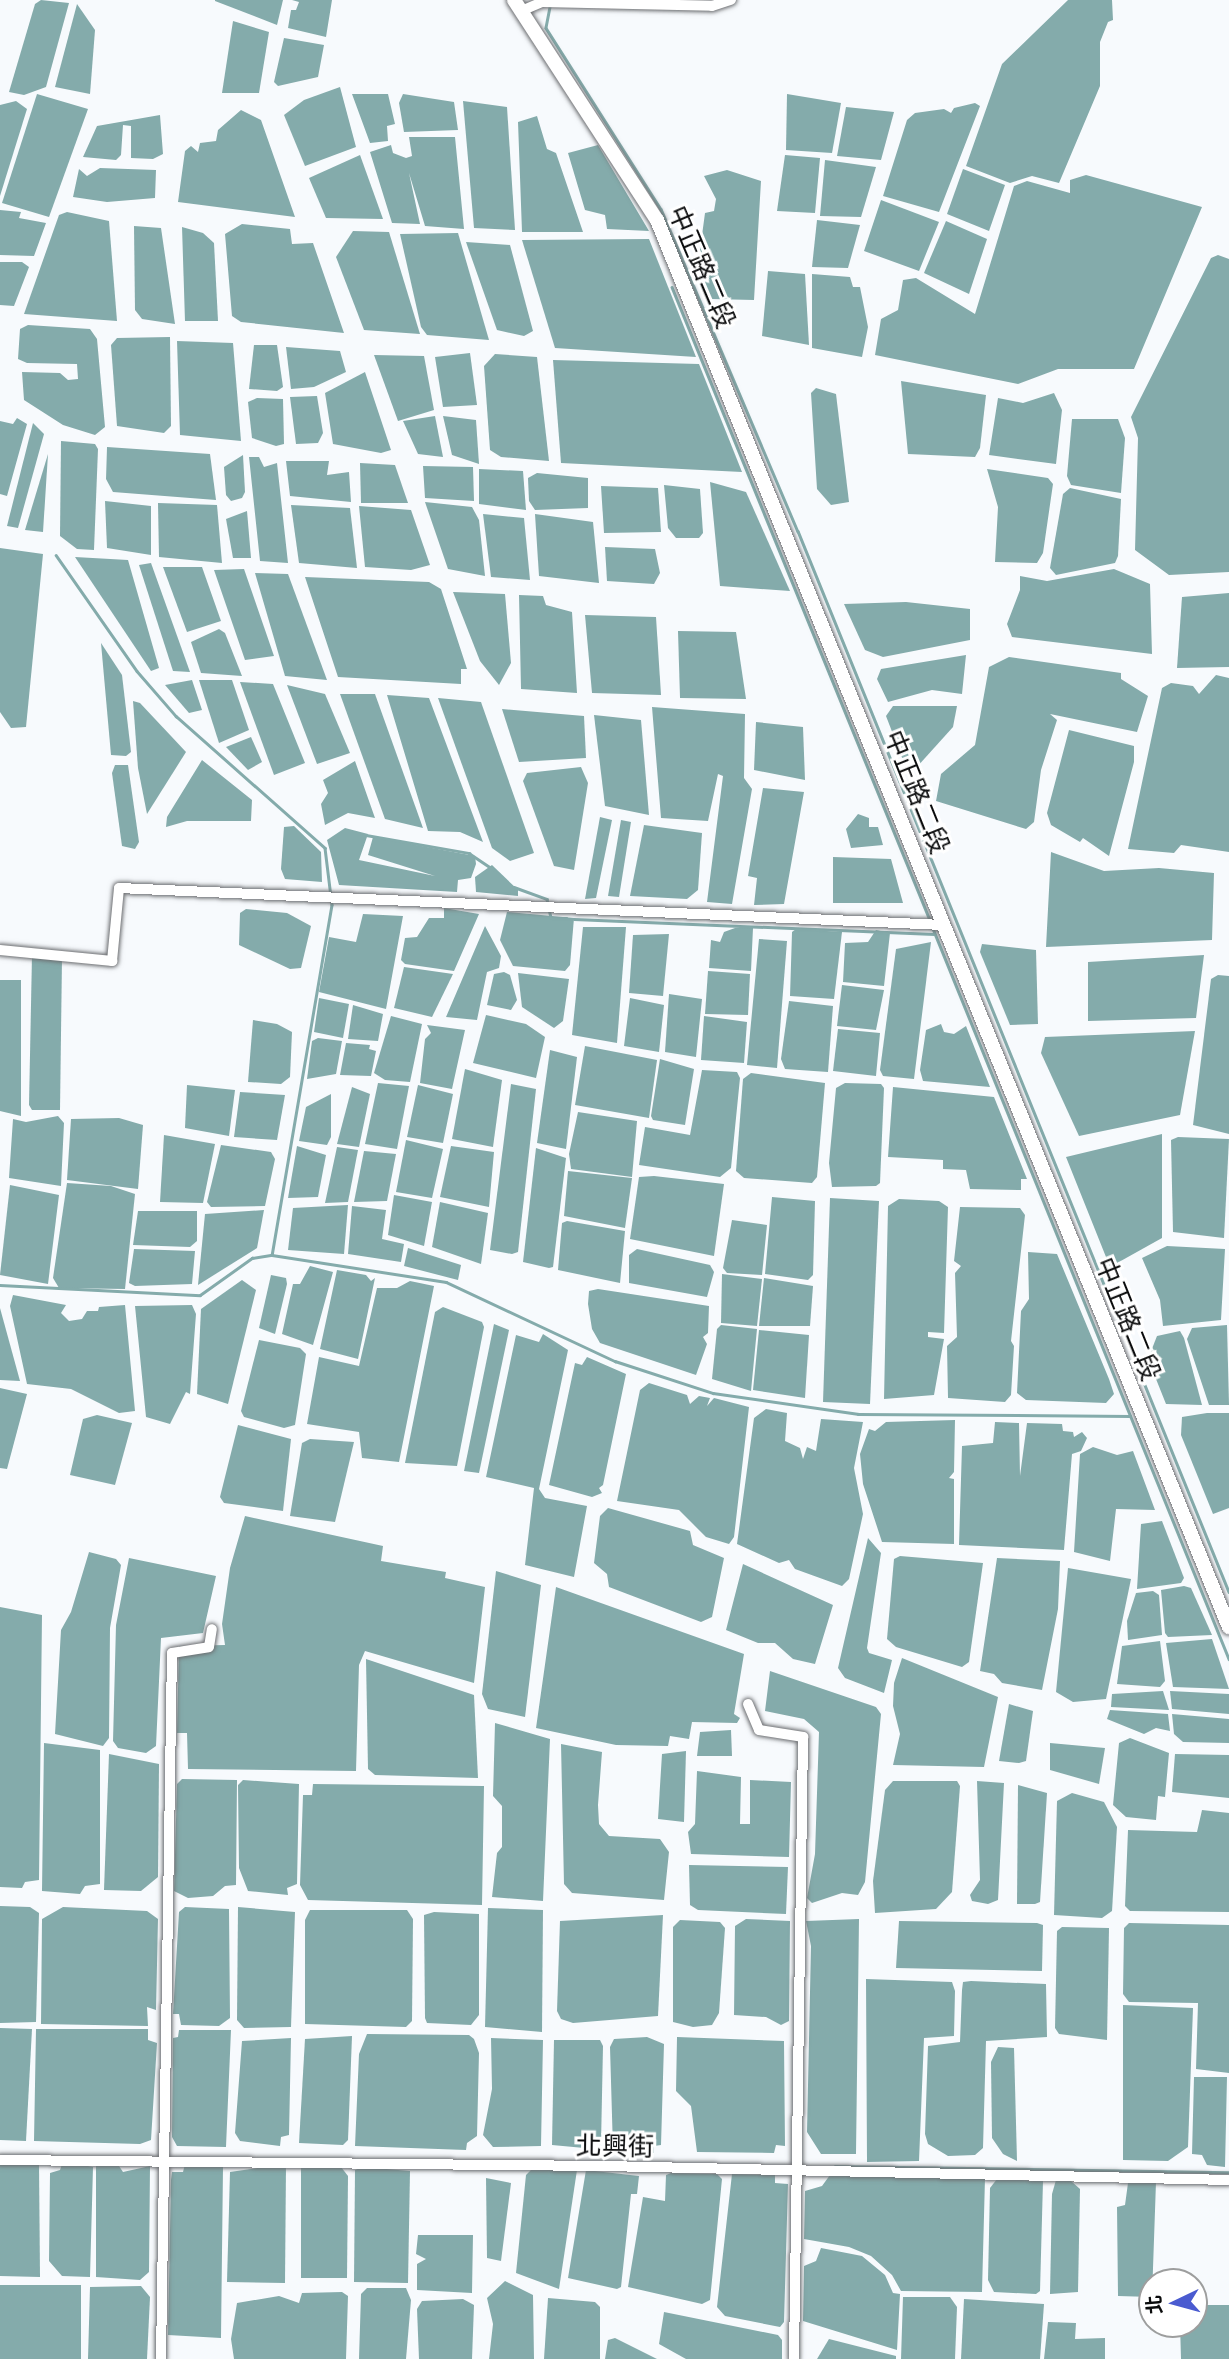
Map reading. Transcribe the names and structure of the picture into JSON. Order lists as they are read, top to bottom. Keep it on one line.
{"streets":{"main road":["中正路二段"],"street":["北興街"]},"north":"left"}
